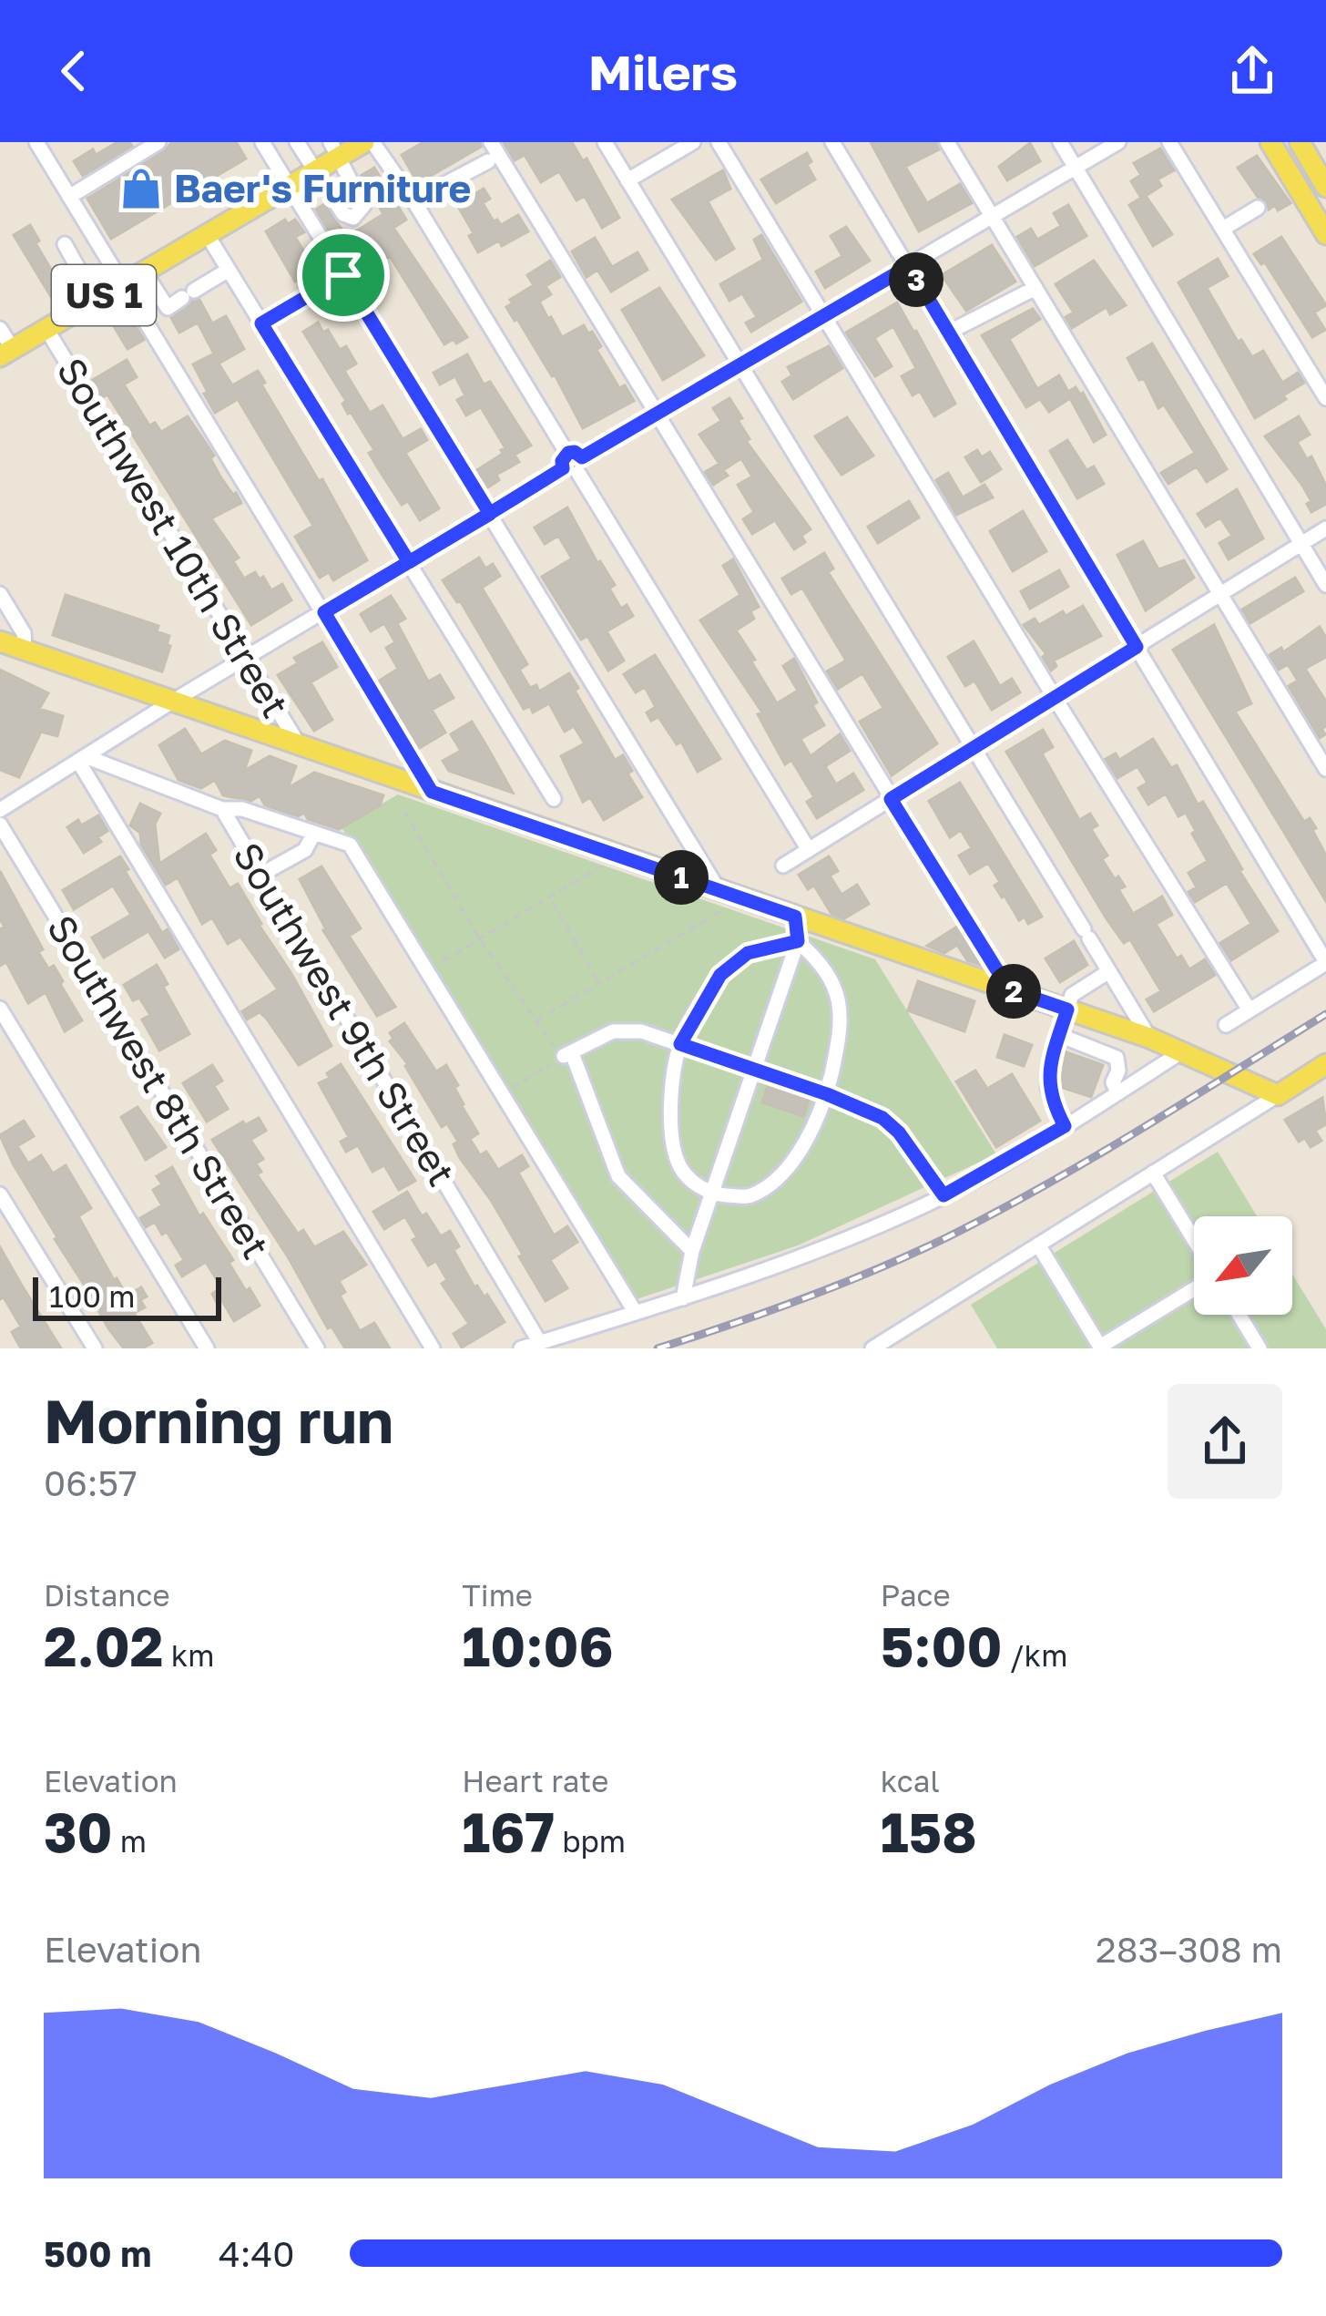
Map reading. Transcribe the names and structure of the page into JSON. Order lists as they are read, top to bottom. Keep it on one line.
{"streets":{"main road":["US 1"],"street":["Southwest 10th Street","Southwest 9th Street","Southwest 8th Street"]},"crossings":[["US 1","Southwest 10th Street"]],"places":{"shop":["Baer's Furniture"]},"scale_bar":"100 m","north":"bottom left","page":{"header":"Milers","pins":["3","1","2"],"scale":"100 m","heading":["Morning run","06:57"],"stats":[["Distance","2.02 km"],["Time","10:06"],["Pace","5:00 /km"],["Elevation","30 m"],["Heart rate","167 bpm"],["kcal","158"]],"chart":["Elevation","283–308 m"],"list":[{"name":"500 m","note":"4:40"}]}}
